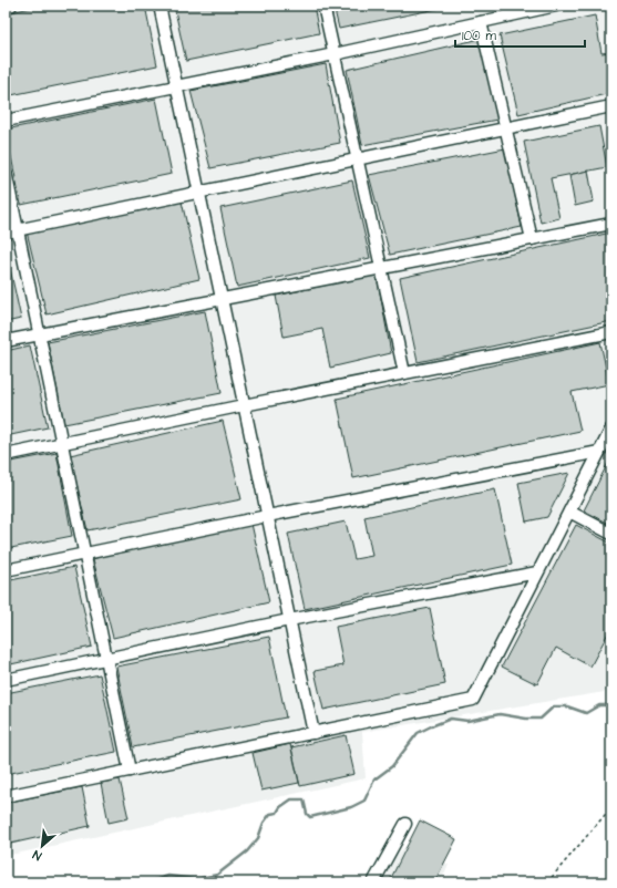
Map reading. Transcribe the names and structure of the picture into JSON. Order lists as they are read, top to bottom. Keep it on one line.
{"scale_bar":"100 m","north":"bottom left"}
